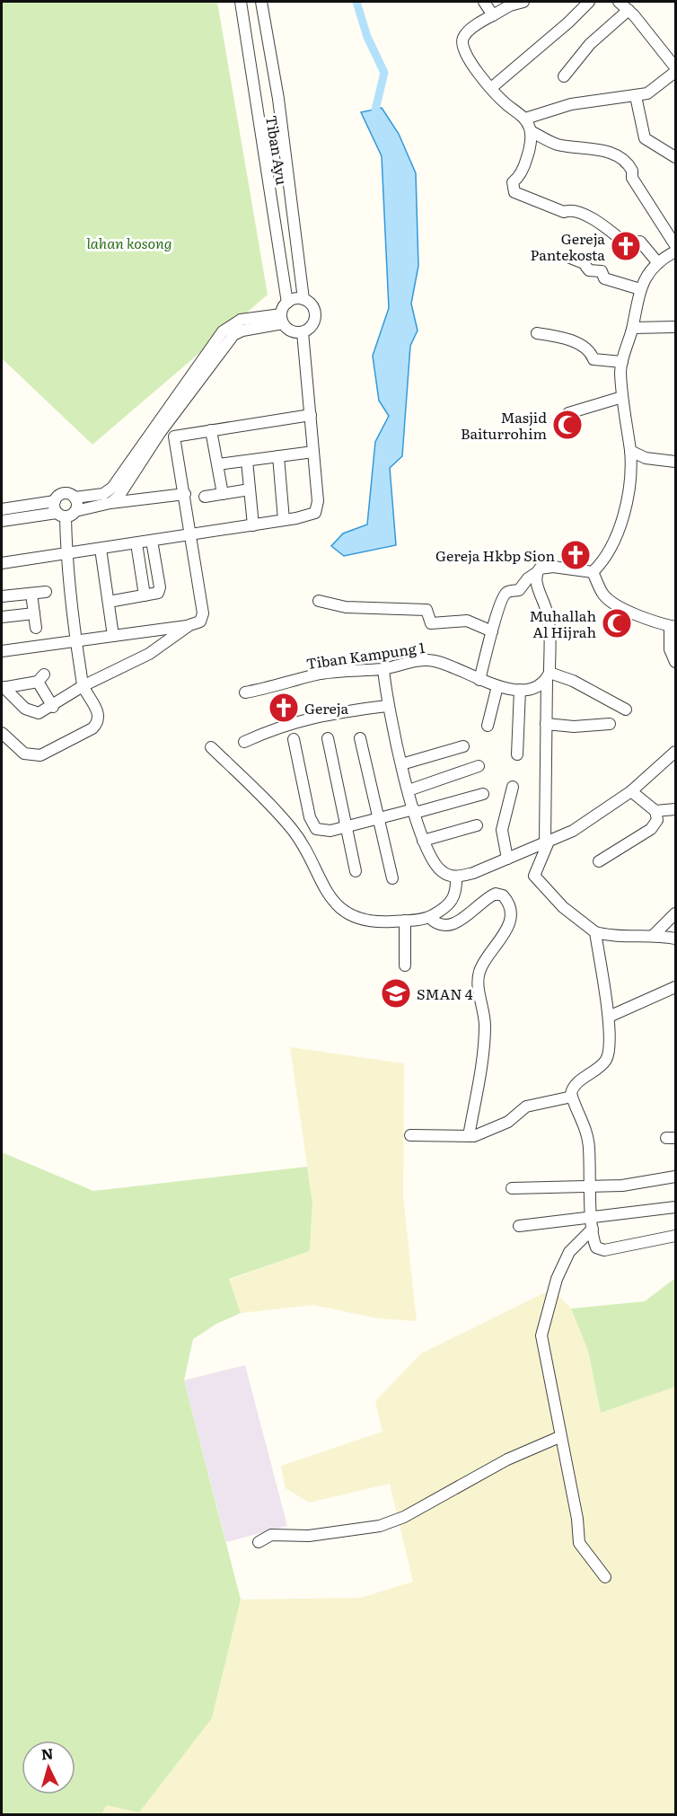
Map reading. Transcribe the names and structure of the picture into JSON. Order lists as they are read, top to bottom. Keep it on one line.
{"streets":{"street":["Tiban Ayu","Tiban Kampung 1"]},"parks":["lahan kosong"],"places":{"church":["Gereja Pantekosta","Gereja Hkbp Sion","Gereja"],"mosque":["Masjid Baiturrohim","Muhallah Al Hijrah"],"school or university":["SMAN 4"]},"north":"top"}
